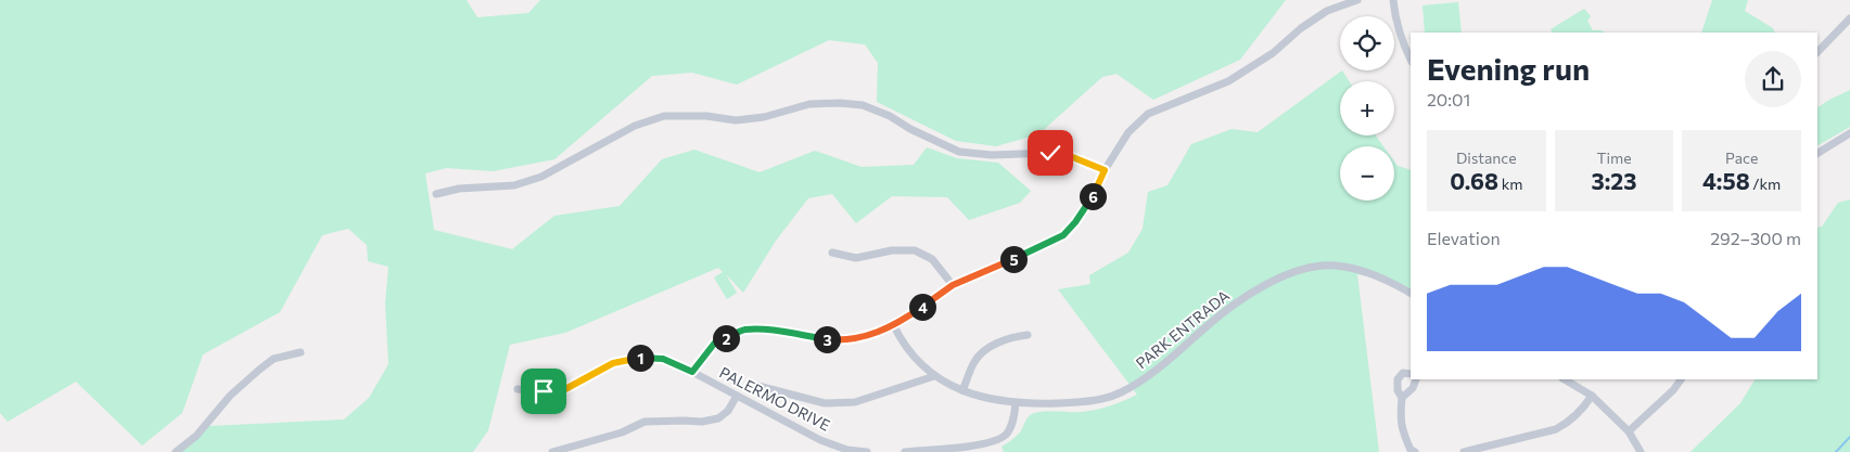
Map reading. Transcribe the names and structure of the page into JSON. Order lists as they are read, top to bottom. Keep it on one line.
{"streets":{"street":["PARK ENTRADA","PALERMO DRIVE"]},"page":{"map_buttons":["+","−"],"heading":["Evening run","20:01"],"stats":[["Distance","0.68 km"],["Time","3:23"],["Pace","4:58 /km"]],"pins":["6","5","4","2","3","1"],"chart":["Elevation","292–300 m"]}}
